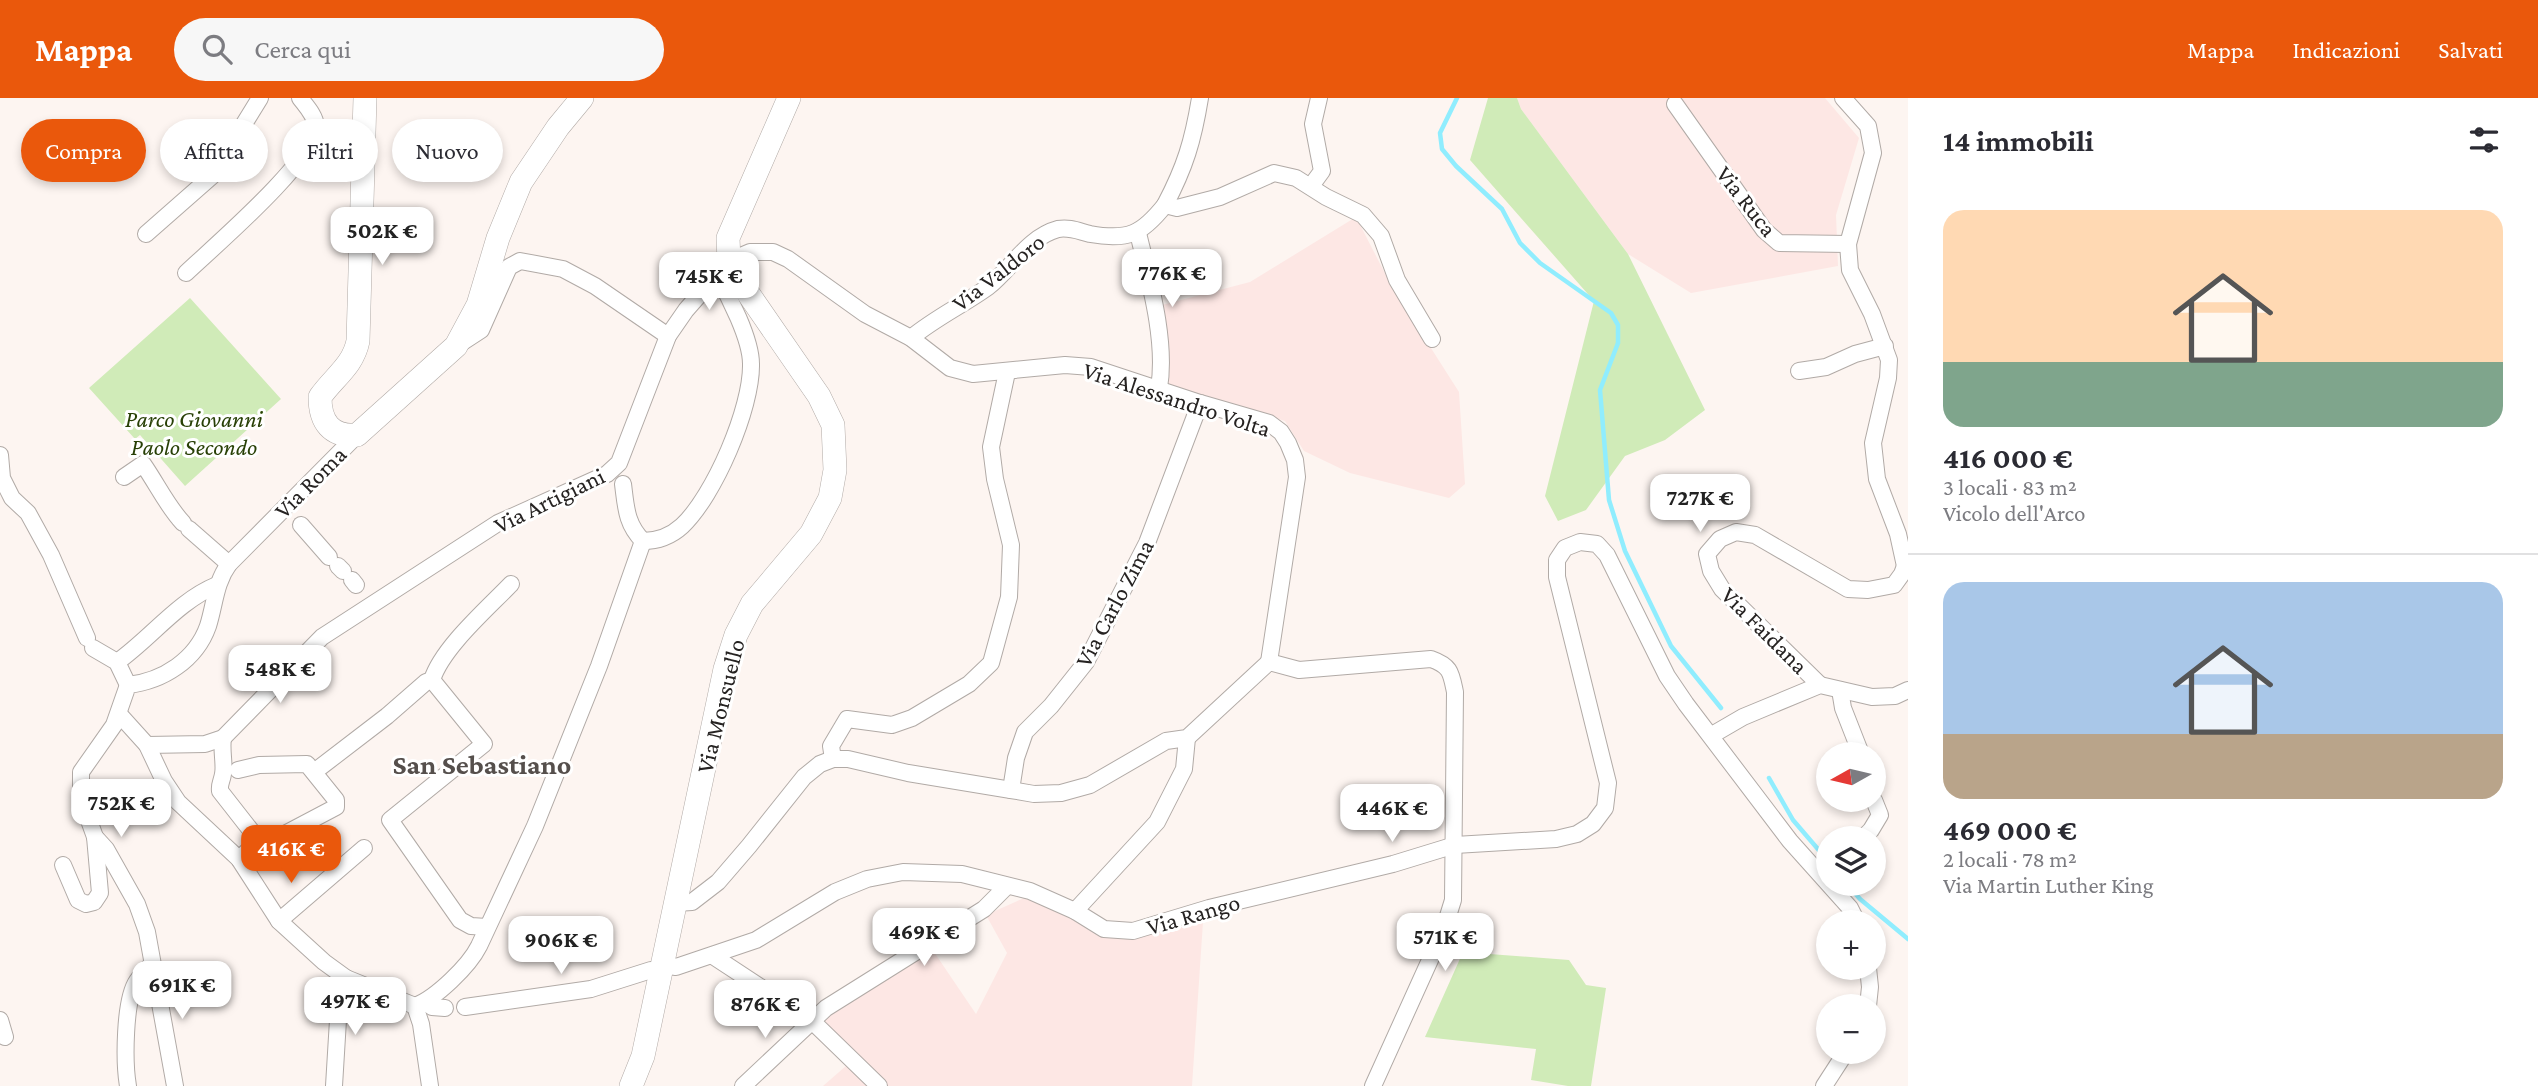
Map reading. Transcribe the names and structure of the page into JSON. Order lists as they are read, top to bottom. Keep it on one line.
{"streets":{"main road":["Via Roma","Via Monsuello"],"street":["Via Ruca","Via Valdoro","Via Alessandro Volta","Via Artigiani","Via Carlo Zima","Via Faidana","Via Rango"]},"crossings":[["Via Valdoro","Via Alessandro Volta"],["Via Alessandro Volta","Via Artigiani"],["Via Alessandro Volta","Via Carlo Zima"],["Via Alessandro Volta","Via Monsuello"],["Via Artigiani","Via Monsuello"],["Via Faidana","Via Rango"],["Via Monsuello","Via Rango"]],"districts":["San Sebastiano"],"parks":["Parco Giovanni Paolo Secondo"],"north":"left","page":{"header":"Mappa","search":"Cerca qui","nav":["Mappa","Indicazioni","Salvati"],"heading":"14 immobili","chip":["Compra","Affitta","Filtri","Nuovo"],"list":[{"name":"416 000 €","note":"3 locali · 83 m² · Vicolo dell'Arco"},{"name":"469 000 €","note":"2 locali · 78 m² · Via Martin Luther King"}],"price":["502K €","776K €","745K €","727K €","548K €","752K €","446K €","416K €","469K €","571K €","906K €","691K €","497K €","876K €"],"map_buttons":["+","−"]}}
